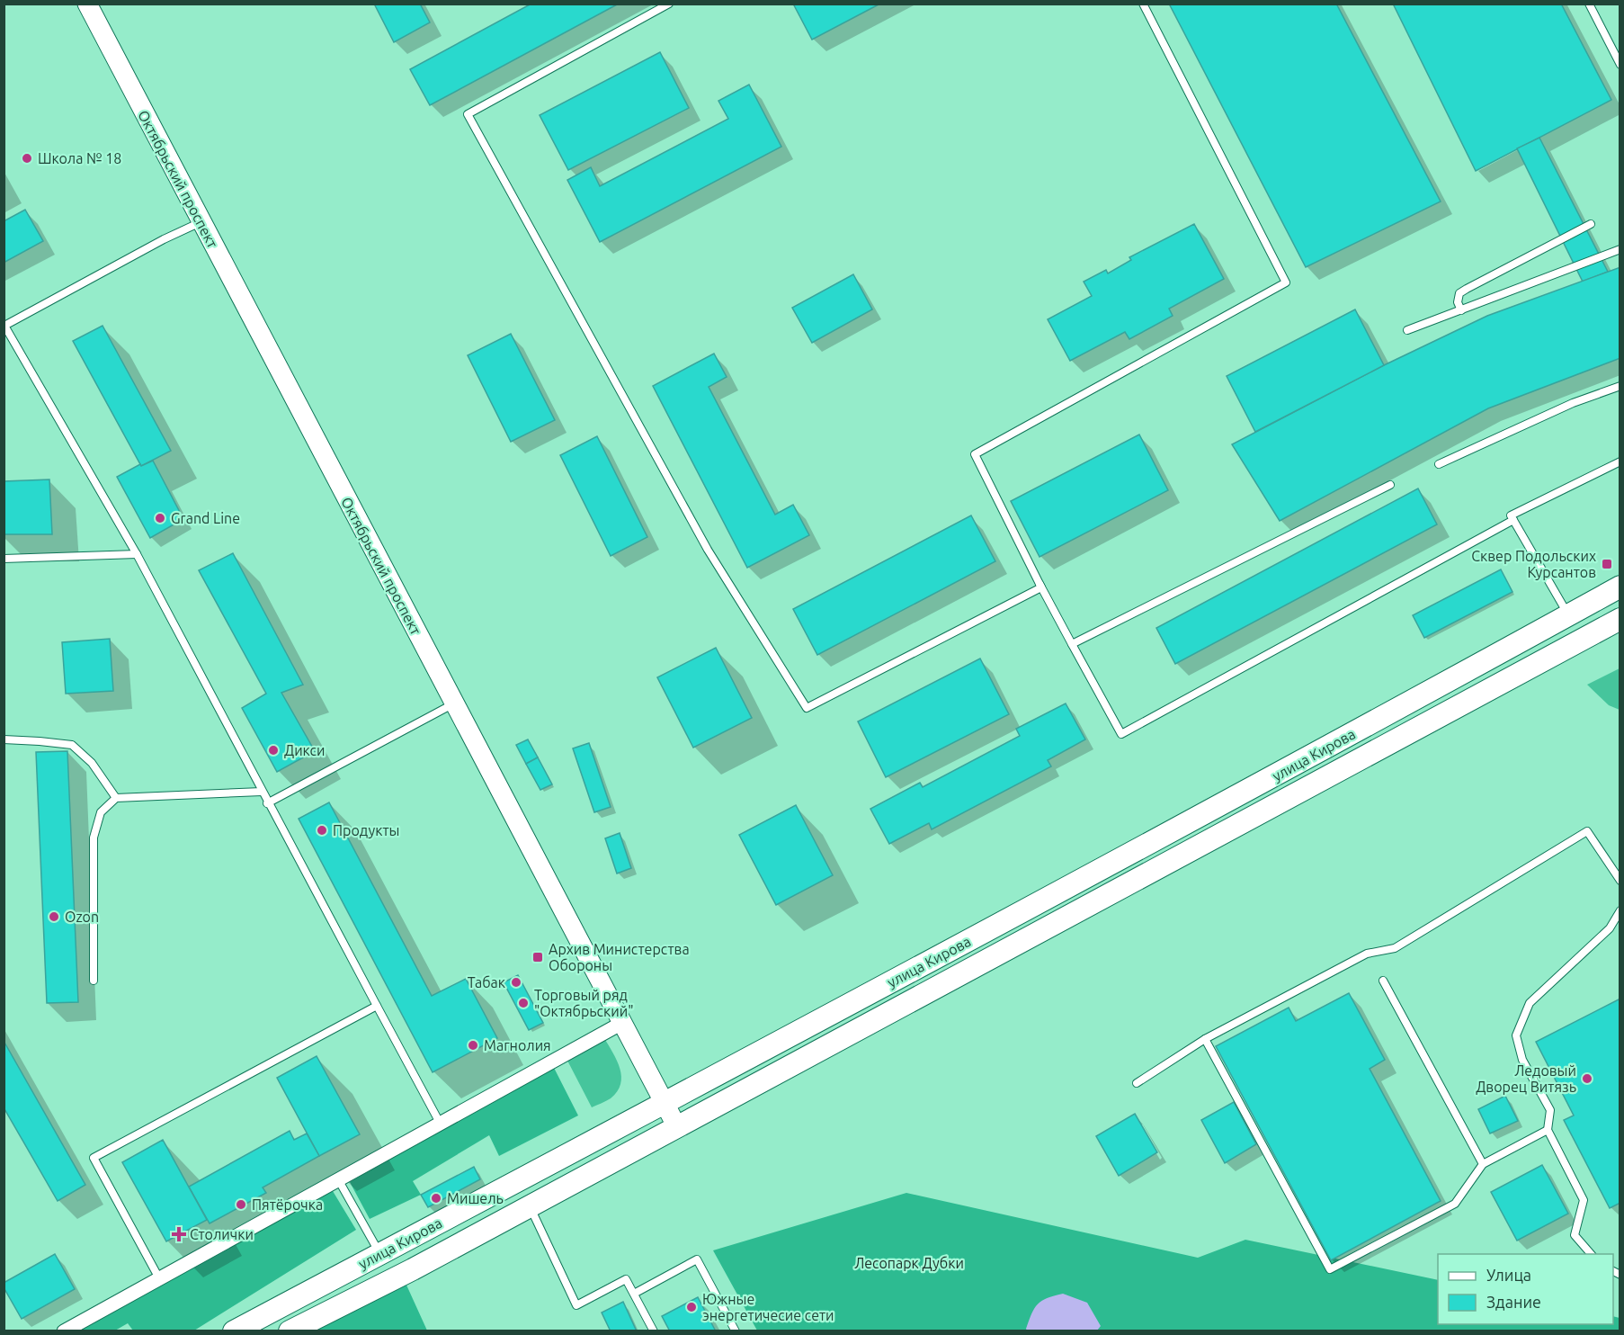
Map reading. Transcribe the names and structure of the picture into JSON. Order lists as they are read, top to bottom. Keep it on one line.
{"streets":{"main road":["Октябрьский проспект","улица Кирова"]},"crossings":[["Октябрьский проспект","улица Кирова"]],"parks":["Лесопарк Дубки"],"places":{"other":["Школа № 18","Grand Line","Дикси","Продукты","Ozon","Табак","Торговый ряд \"Октябрьский\"","Магнолия","Ледовый Дворец Витязь","Мишель","Пятёрочка","Южные энергетичесие сети"],"transit":["Сквер Подольских Курсантов","Архив Министерства Обороны"],"health":["Столички"]},"legend":["Улица","Здание"]}
